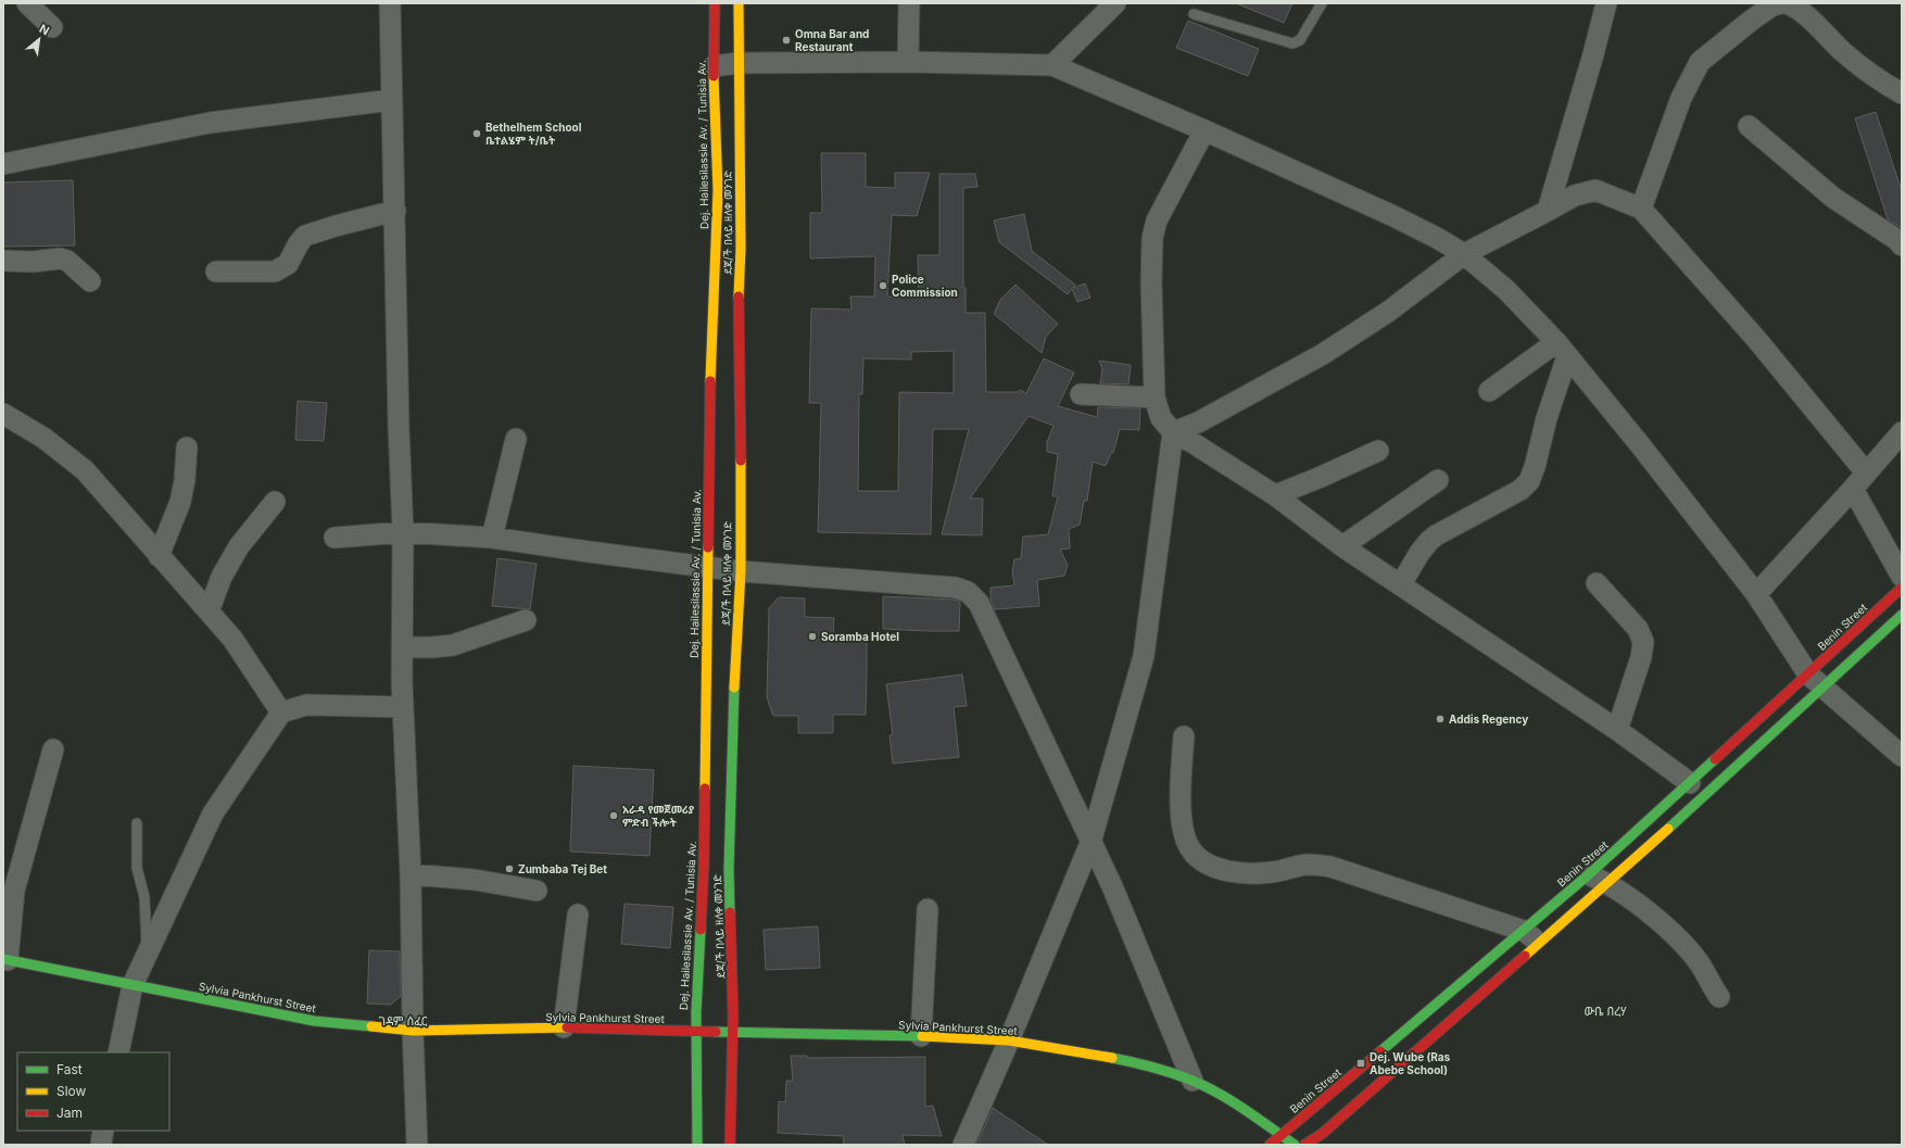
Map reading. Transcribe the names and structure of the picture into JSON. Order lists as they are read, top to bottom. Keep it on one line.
{"streets":{"main road":["Dej. Hailesilassie Av. / Tunisia Av.","ደጃ/ች በላይ ዘለቀ መንገድ","Benin Street","Sylvia Pankhurst Street"]},"crossings":[["Dej. Hailesilassie Av. / Tunisia Av.","Sylvia Pankhurst Street"],["ደጃ/ች በላይ ዘለቀ መንገድ","Sylvia Pankhurst Street"],["Benin Street","Sylvia Pankhurst Street"]],"districts":["ውቤ በረሃ","ገዳም ሰፈር"],"places":{"other":["Omna Bar and Restaurant","Bethelhem School ቤተልሄም ት/ቤት","Police Commission","Soramba Hotel","Addis Regency","አራዳ የመጀመሪያ ምድብ ችሎት","Zumbaba Tej Bet"],"transit":["Dej. Wube (Ras Abebe School)"]},"legend":["Fast","Slow","Jam"],"north":"top right"}
